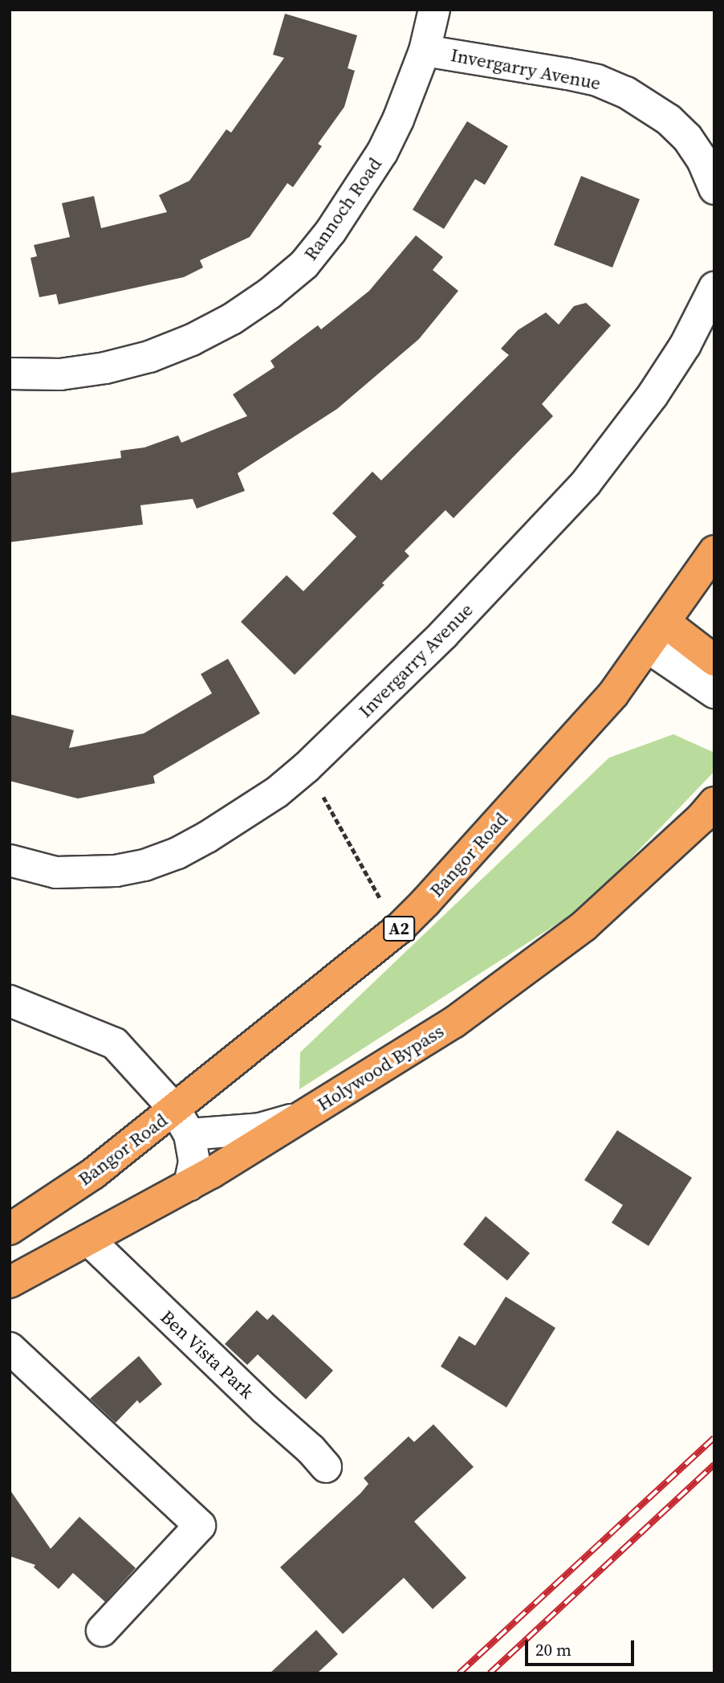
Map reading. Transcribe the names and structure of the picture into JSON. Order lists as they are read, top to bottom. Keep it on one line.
{"streets":{"highway":["Bangor Road","A2","Holywood Bypass"],"street":["Invergarry Avenue","Rannoch Road","Ben Vista Park"]},"crossings":[["Invergarry Avenue","Rannoch Road"],["Holywood Bypass","Ben Vista Park"]],"scale_bar":"20 m"}
